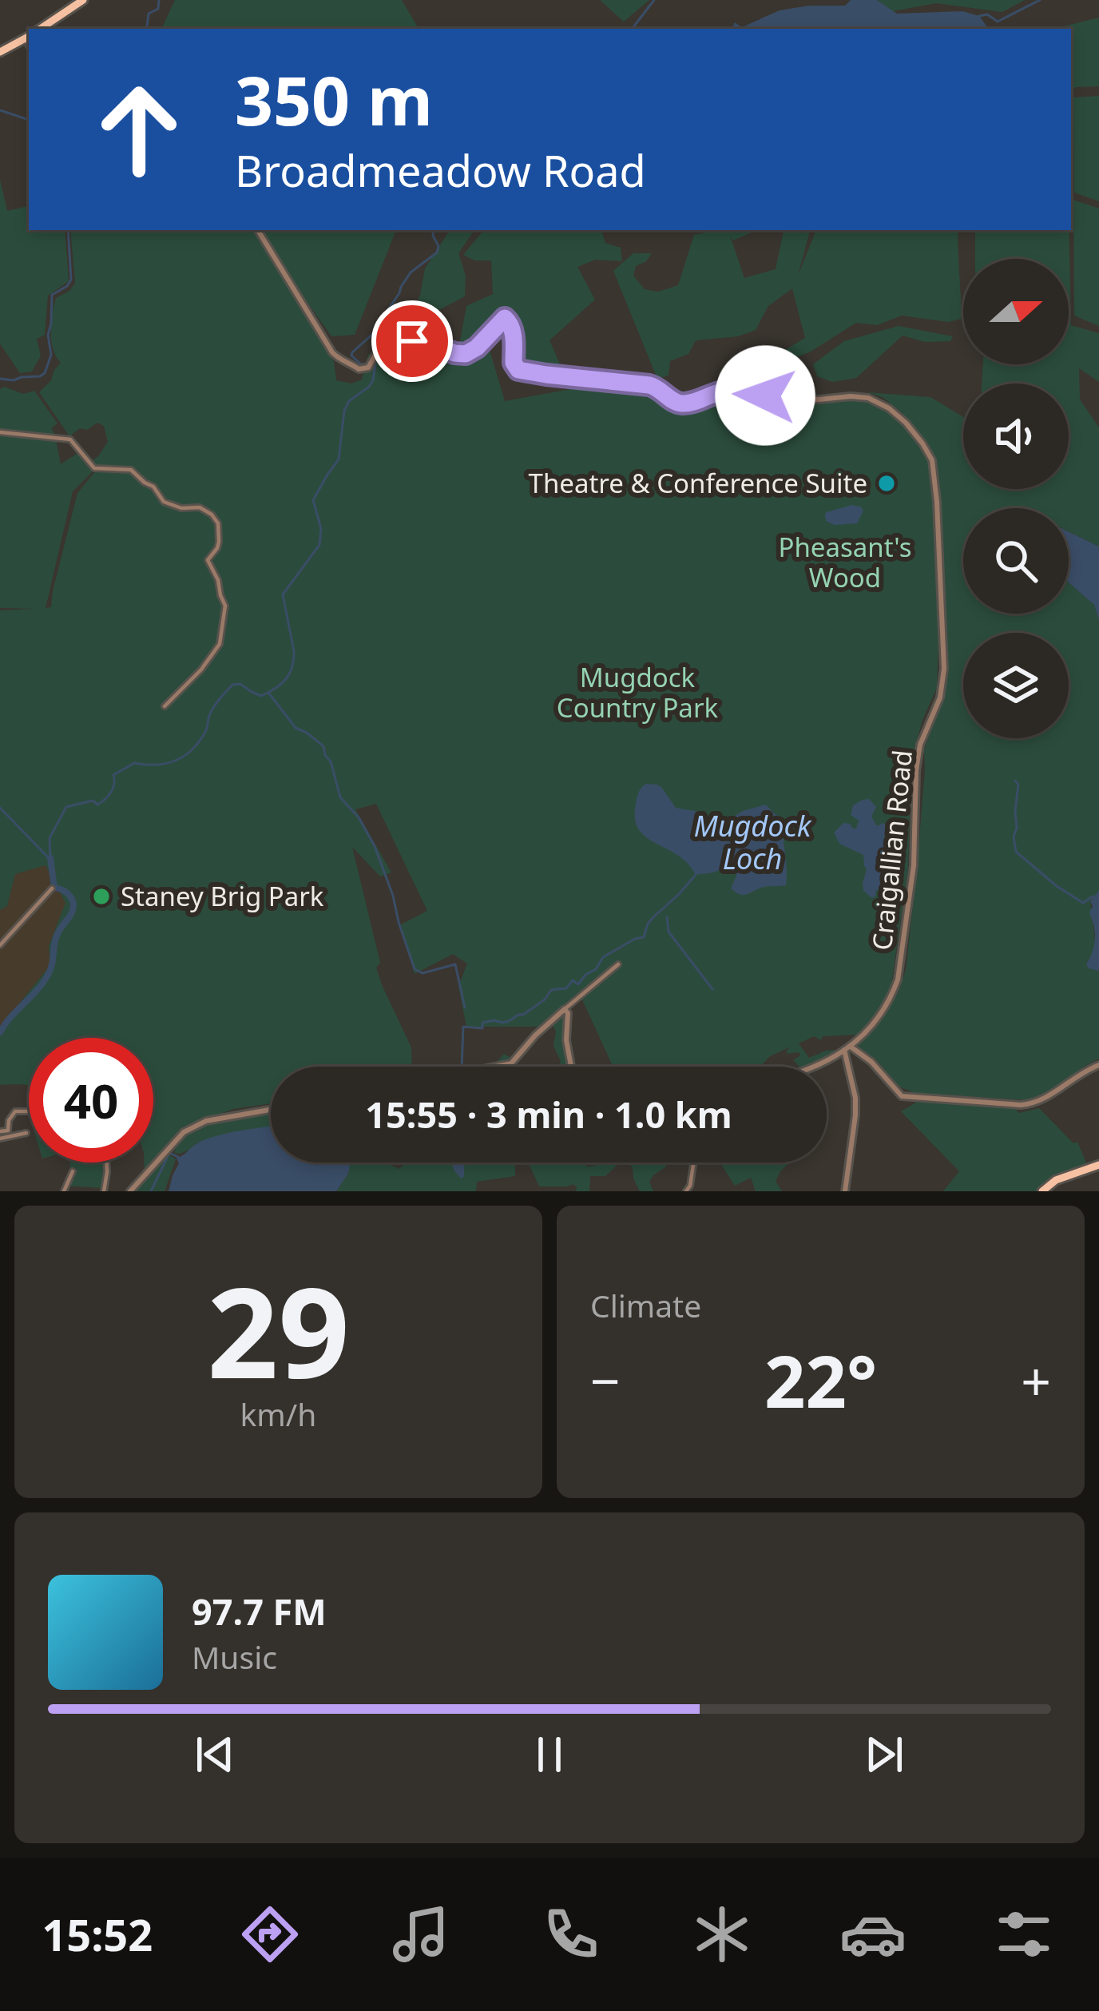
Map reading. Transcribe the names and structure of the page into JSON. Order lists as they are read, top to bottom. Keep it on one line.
{"streets":{"street":["Craigallian Road"]},"water":["Mugdock Loch"],"parks":["Pheasant's Wood","Mugdock Country Park"],"places":["Theatre & Conference Suite","Staney Brig Park"],"north":"right","page":{"turn":["350 m","Broadmeadow Road"],"limit":"40","trip":"15:55 · 3 min · 1.0 km","tile":[["29","km/h"],"Climate"],"heat":["−","22°","+"],"song":["97.7 FM","Music"],"tabs":"15:52"}}
